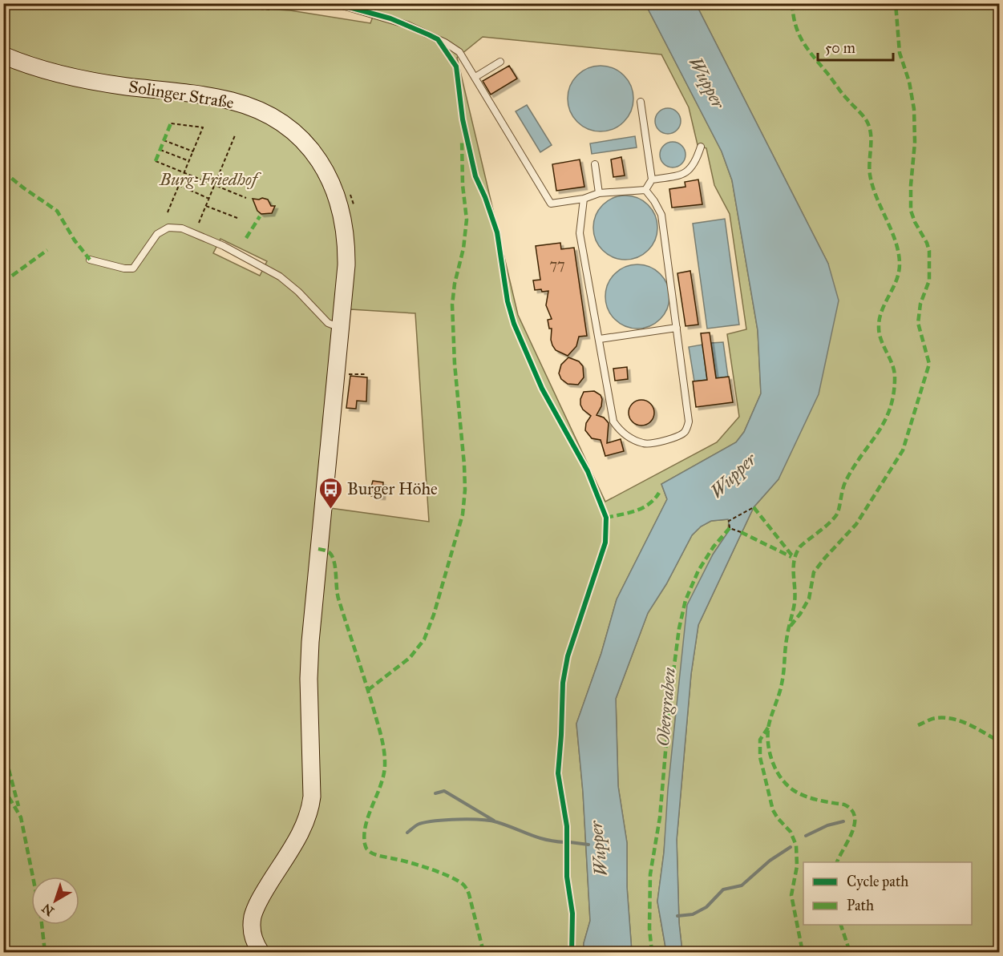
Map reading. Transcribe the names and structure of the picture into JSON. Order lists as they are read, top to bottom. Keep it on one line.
{"streets":{"main road":["Solinger Straße"]},"water":["Wupper","Obergraben"],"parks":["Burg-Friedhof"],"places":{"bus stop":["Burger Höhe"]},"house_numbers":["77"],"legend":["Cycle path","Path"],"scale_bar":"50 m","north":"bottom left"}
